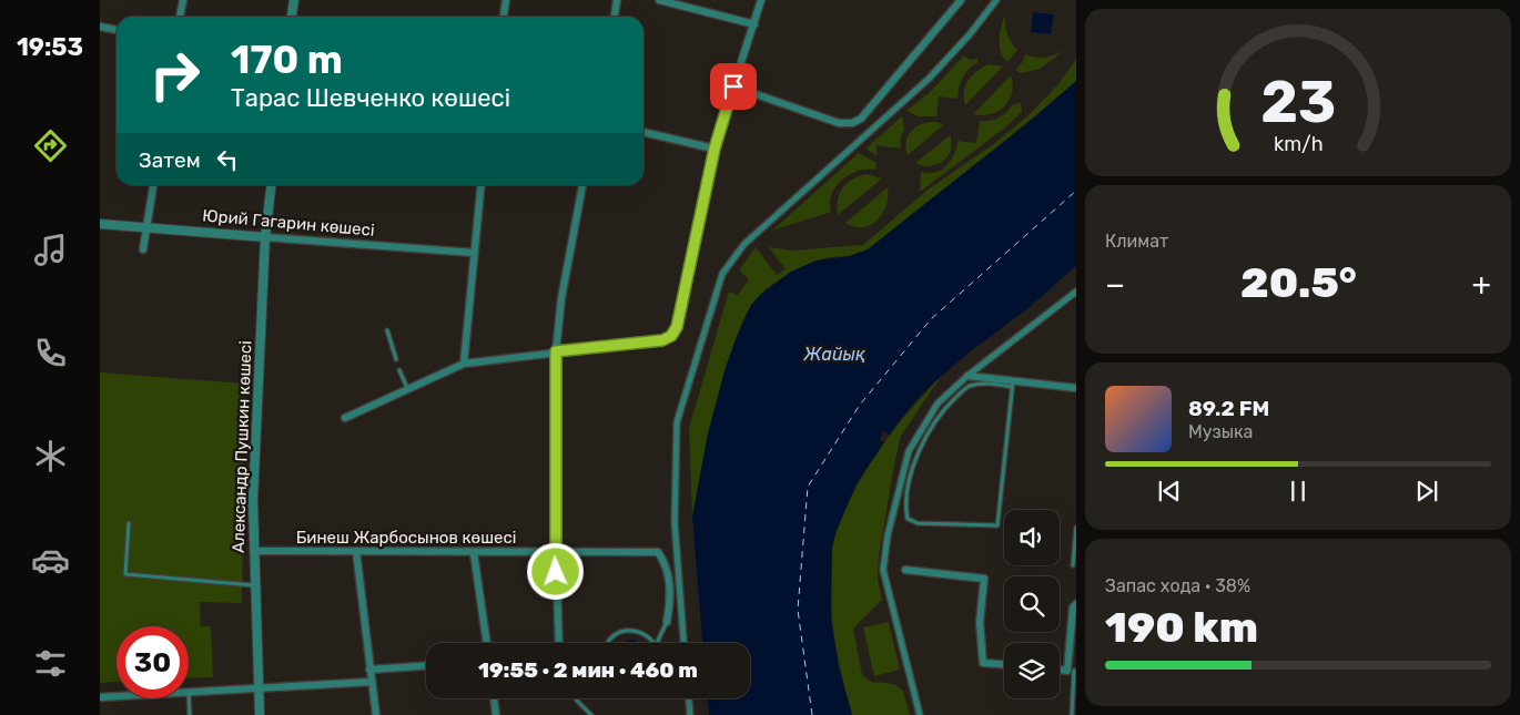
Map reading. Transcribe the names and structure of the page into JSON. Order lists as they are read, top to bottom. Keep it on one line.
{"streets":{"street":["Юрий Гагарин көшесі","Александр Пушкин көшесі","Бинеш Жарбосынов көшесі"]},"crossings":[["Юрий Гагарин көшесі","Александр Пушкин көшесі"],["Александр Пушкин көшесі","Бинеш Жарбосынов көшесі"]],"water":["Жайық"],"page":{"tabs":"19:53","turn":["170 m","Тарас Шевченко көшесі"],"then":"Затем","tile":["Климат",["Запас хода · 38%","190 km"]],"heat":["−","20.5°","+"],"song":["89.2 FM","Музыка"],"limit":"30","trip":"19:55 · 2 мин · 460 m","gauge":["23","km/h"]}}
